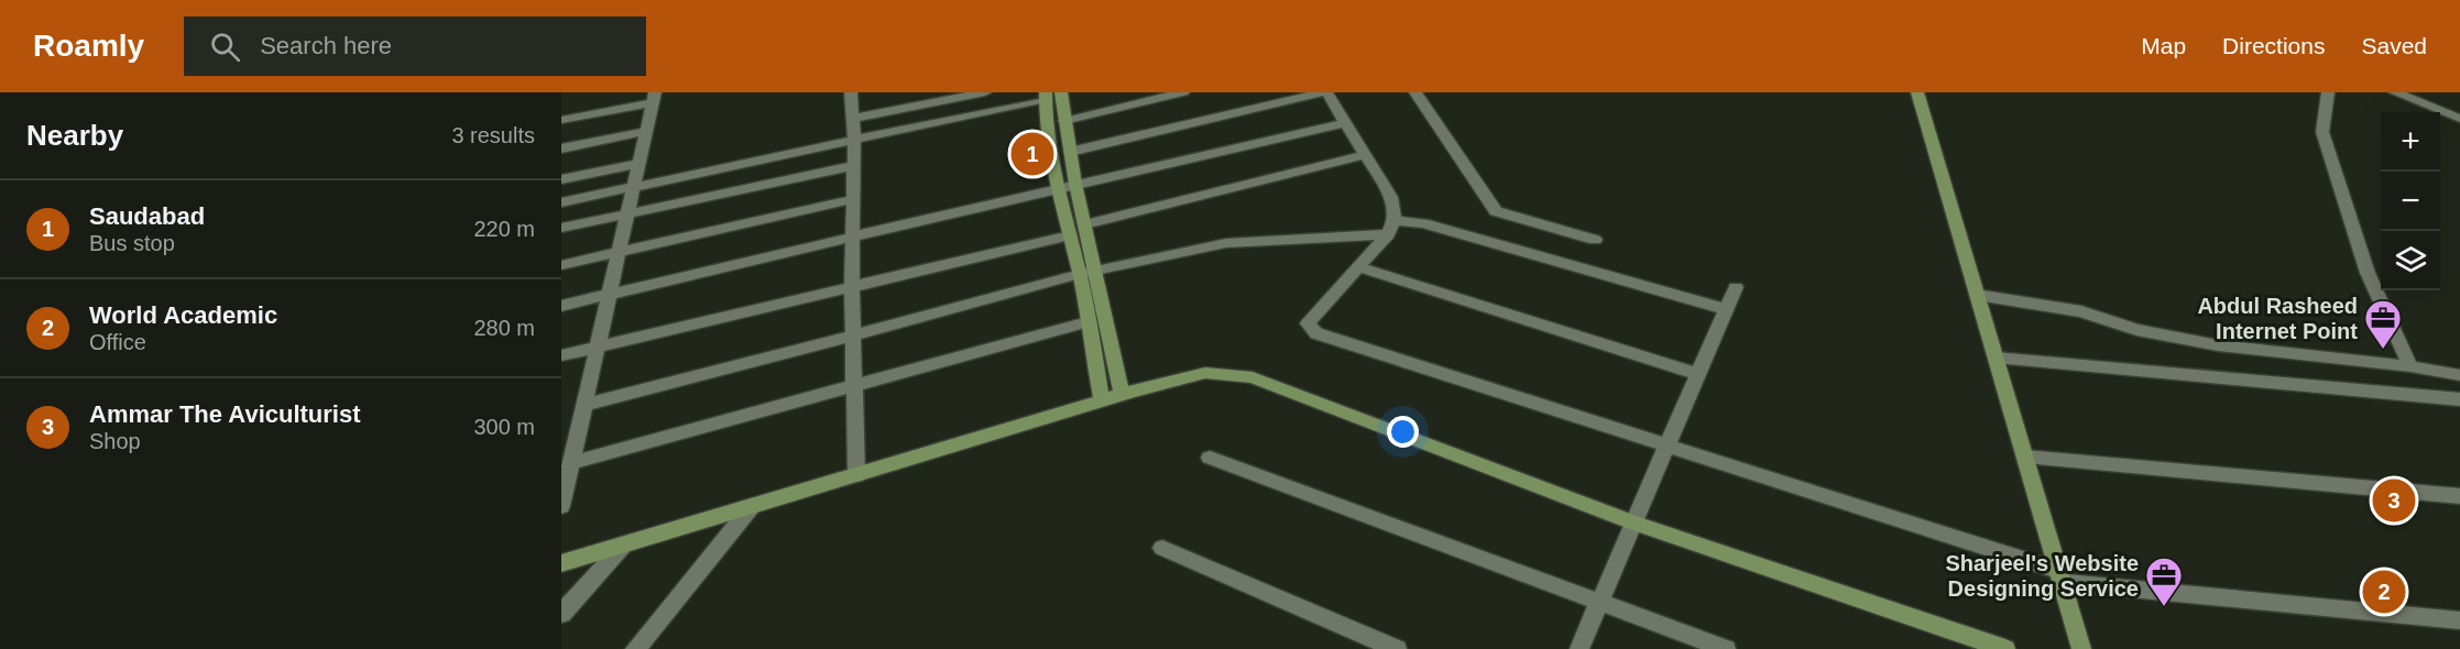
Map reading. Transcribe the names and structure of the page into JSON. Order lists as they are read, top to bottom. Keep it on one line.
{"places":{"office":["Abdul Rasheed Internet Point","Sharjeel's Website Designing Service"]},"page":{"header":"Roamly","search":"Search here","nav":["Map","Directions","Saved"],"heading":["Nearby","3 results"],"map_buttons":["+","−"],"pins":["1","3","2"],"list":[{"mark":"1","name":"Saudabad","note":"Bus stop","value":"220 m"},{"mark":"2","name":"World Academic","note":"Office","value":"280 m"},{"mark":"3","name":"Ammar The Aviculturist","note":"Shop","value":"300 m"}]}}
